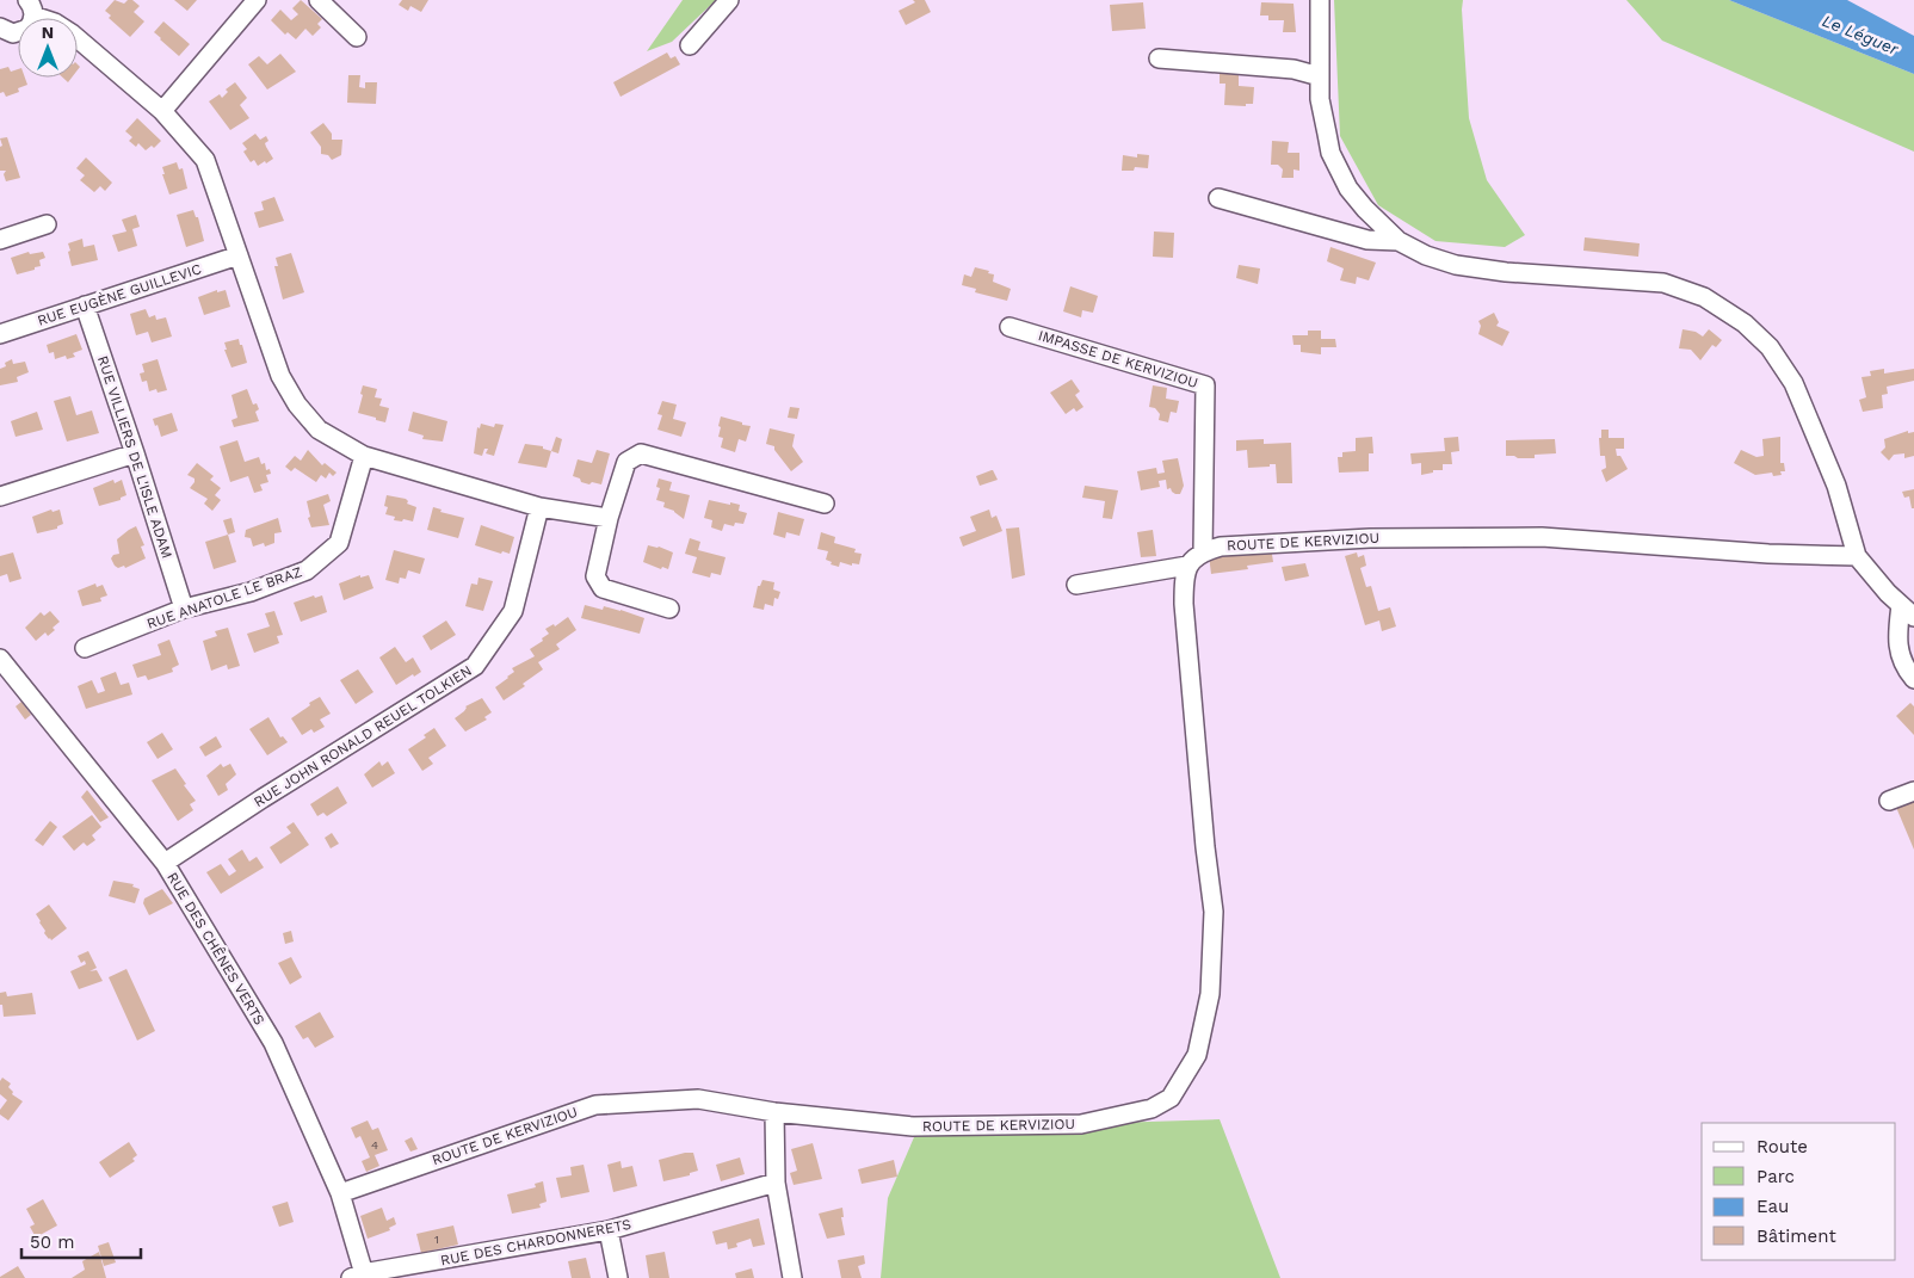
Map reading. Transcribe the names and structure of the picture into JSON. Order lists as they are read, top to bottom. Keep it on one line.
{"streets":{"street":["RUE EUGÈNE GUILLEVIC","IMPASSE DE KERVIZIOU","RUE VILLIERS DE L'ISLE ADAM","ROUTE DE KERVIZIOU","RUE ANATOLE LE BRAZ","RUE JOHN RONALD REUEL TOLKIEN","RUE DES CHÊNES VERTS","RUE DES CHARDONNERETS"]},"crossings":[["RUE EUGÈNE GUILLEVIC","RUE VILLIERS DE L'ISLE ADAM"],["IMPASSE DE KERVIZIOU","ROUTE DE KERVIZIOU"],["RUE VILLIERS DE L'ISLE ADAM","RUE ANATOLE LE BRAZ"],["ROUTE DE KERVIZIOU","RUE DES CHÊNES VERTS"],["RUE JOHN RONALD REUEL TOLKIEN","RUE DES CHÊNES VERTS"],["RUE DES CHÊNES VERTS","RUE DES CHARDONNERETS"]],"water":["Le Léguer"],"house_numbers":["4","1"],"legend":["Route","Parc","Eau","Bâtiment"],"scale_bar":"50 m","north":"top"}
